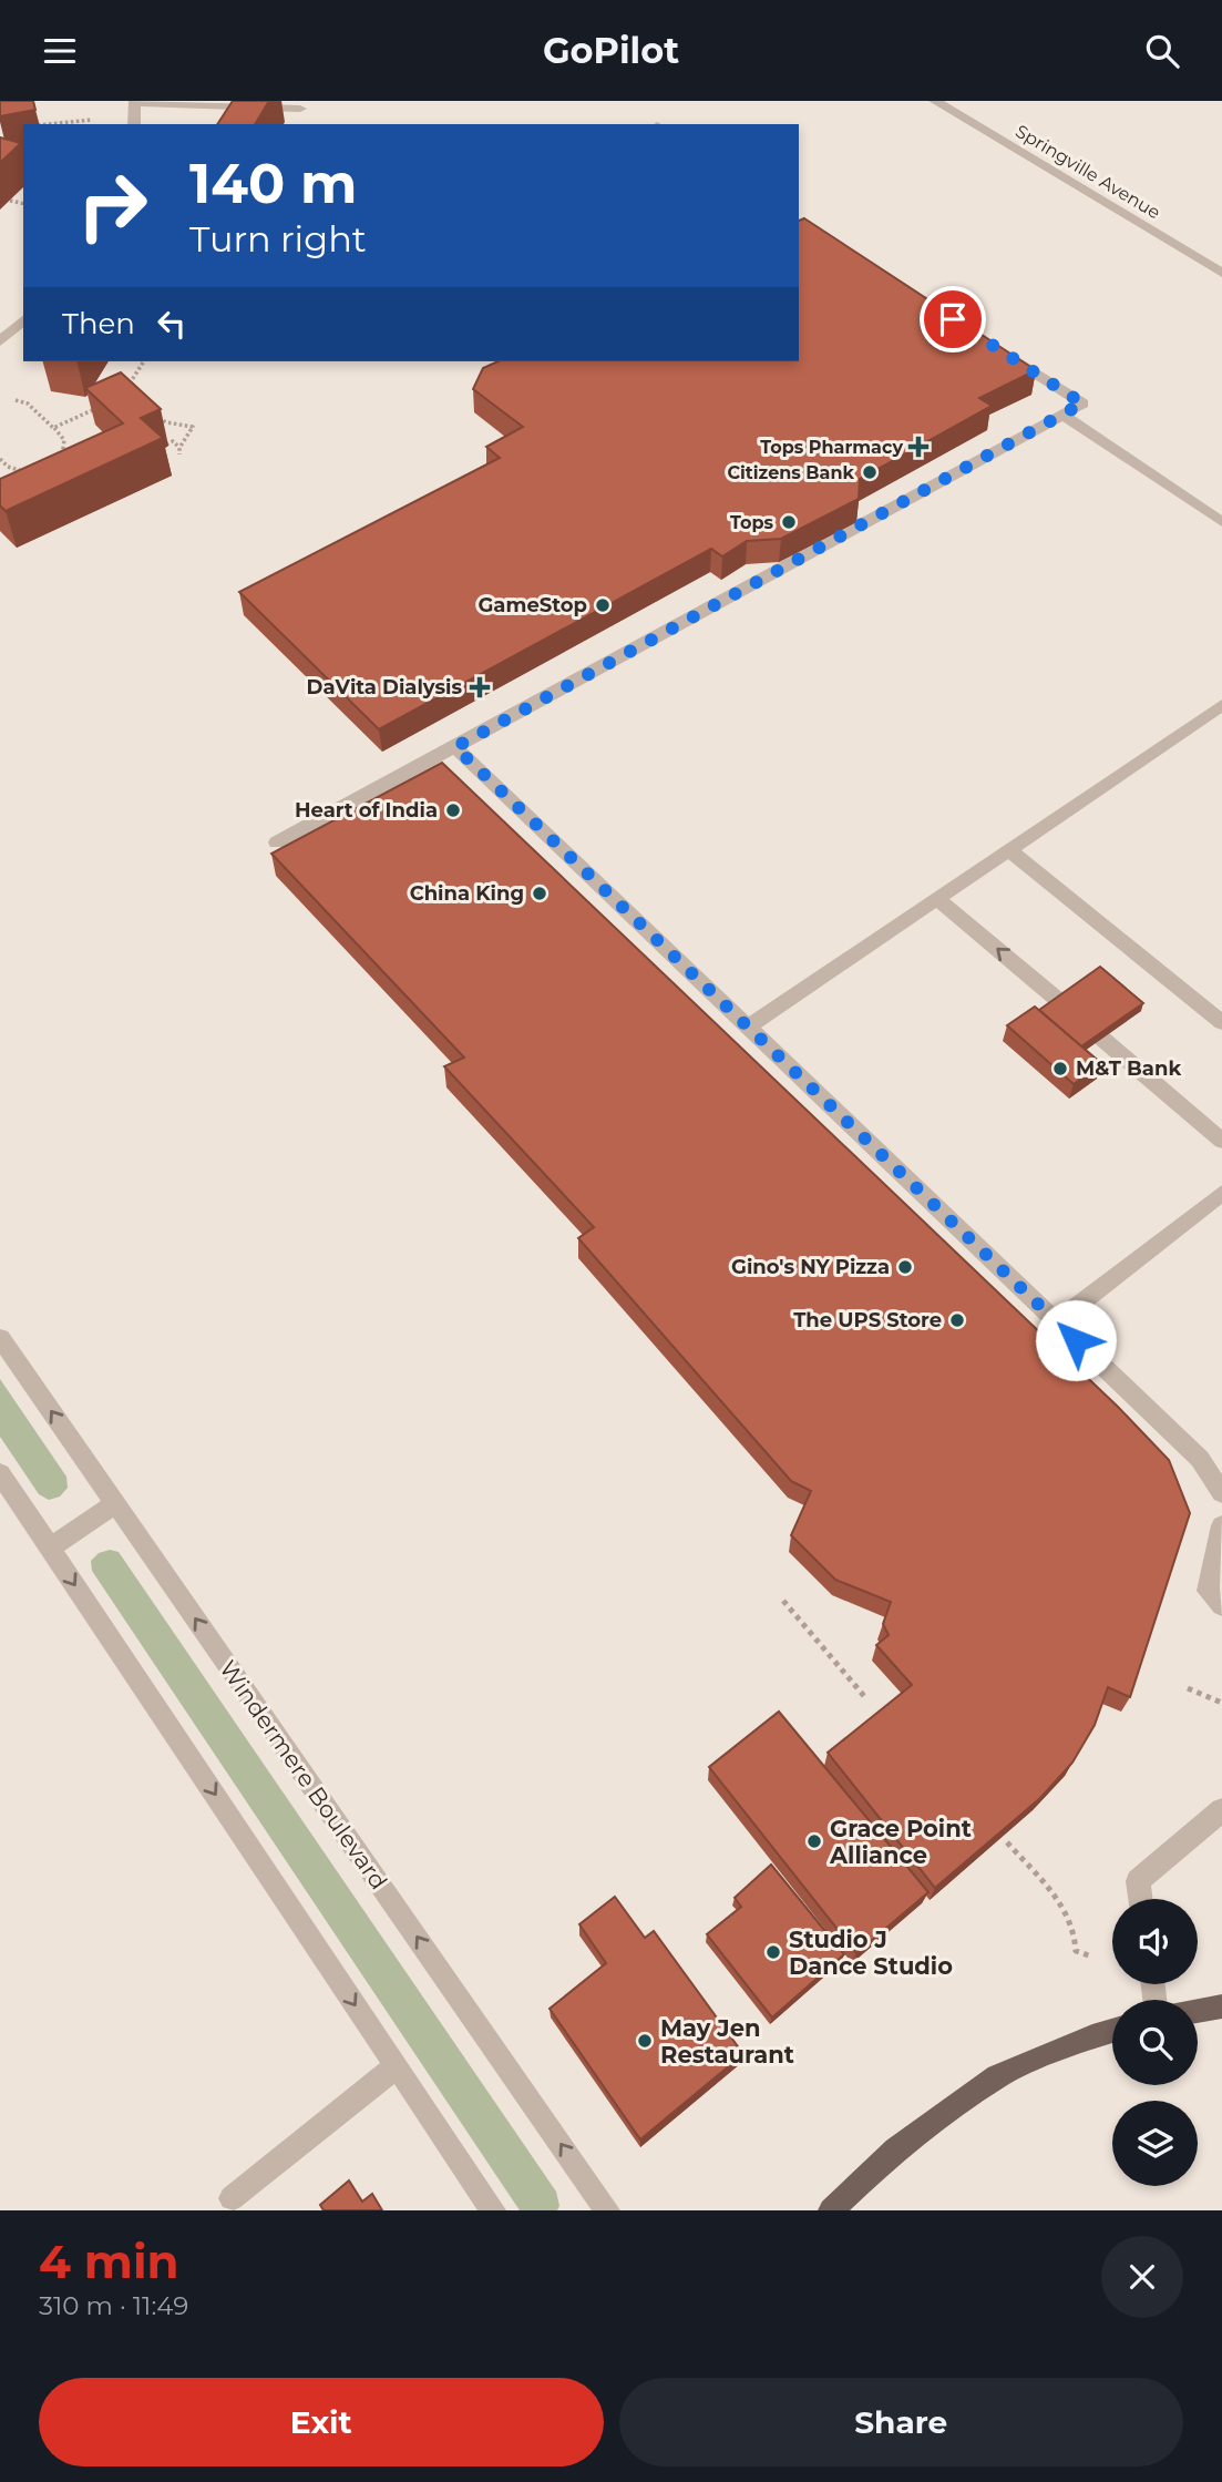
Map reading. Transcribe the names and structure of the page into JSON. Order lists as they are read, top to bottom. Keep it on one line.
{"streets":{"street":["Springville Avenue","Windermere Boulevard"]},"places":{"health":["Tops Pharmacy","DaVita Dialysis"],"other":["Citizens Bank","Tops","GameStop","Heart of India","China King","M&T Bank","Gino's NY Pizza","The UPS Store","Grace Point Alliance","Studio J Dance Studio","May Jen Restaurant"]},"page":{"header":"GoPilot","turn":["140 m","Turn right"],"then":"Then","heading":["4 min","310 m · 11:49"],"buttons":["Exit","Share"]}}
